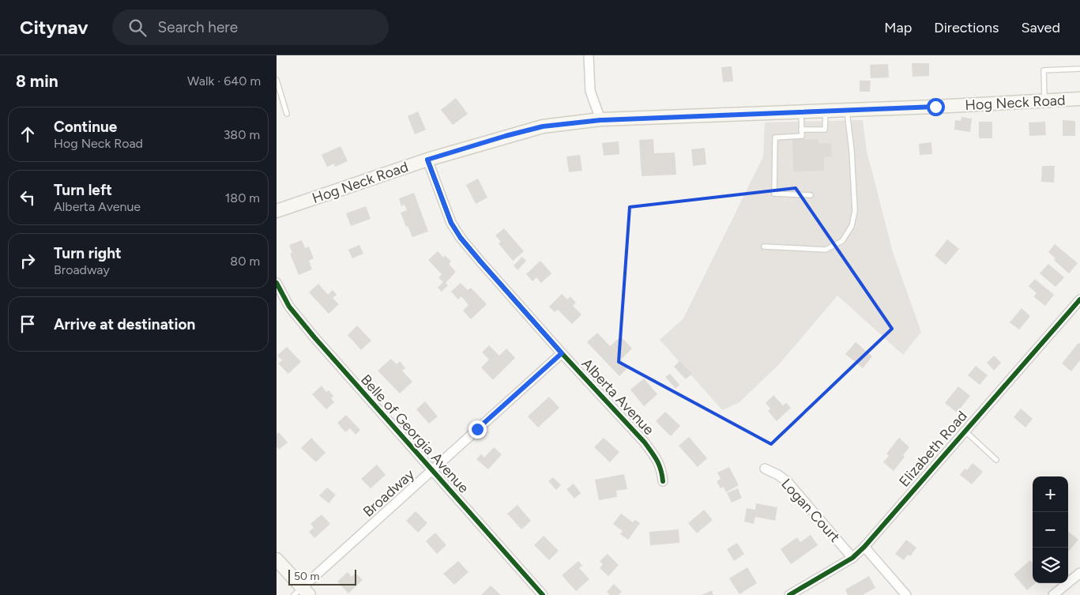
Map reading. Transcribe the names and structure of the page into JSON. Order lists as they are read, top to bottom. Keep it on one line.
{"streets":{"main road":["Hog Neck Road"],"street":["Alberta Avenue","Belle of Georgia Avenue","Elizabeth Road","Broadway","Logan Court"]},"crossings":[["Hog Neck Road","Alberta Avenue"],["Alberta Avenue","Broadway"],["Belle of Georgia Avenue","Broadway"],["Elizabeth Road","Logan Court"]],"scale_bar":"50 m","page":{"header":"Citynav","search":"Search here","nav":["Map","Directions","Saved"],"heading":["8 min","Walk · 640 m"],"list":[["Continue","Hog Neck Road","380 m"],["Turn left","Alberta Avenue","180 m"],["Turn right","Broadway","80 m"],"Arrive at destination"],"map_buttons":["+","−"],"scale":"50 m"}}
